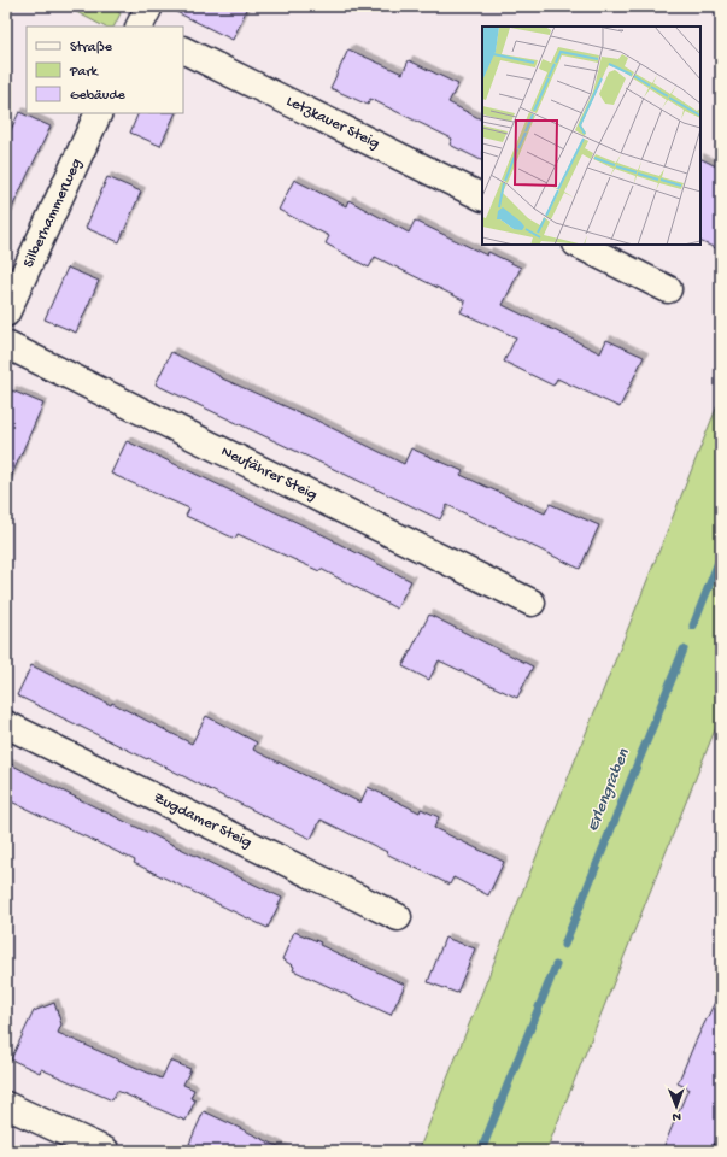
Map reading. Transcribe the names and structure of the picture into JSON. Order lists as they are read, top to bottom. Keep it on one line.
{"streets":{"street":["Letzkauer Steig","Silberhammerweg","Neufährer Steig","Zugdamer Steig"]},"water":["Erlengraben"],"legend":["Straße","Park","Gebäude"],"north":"bottom"}
